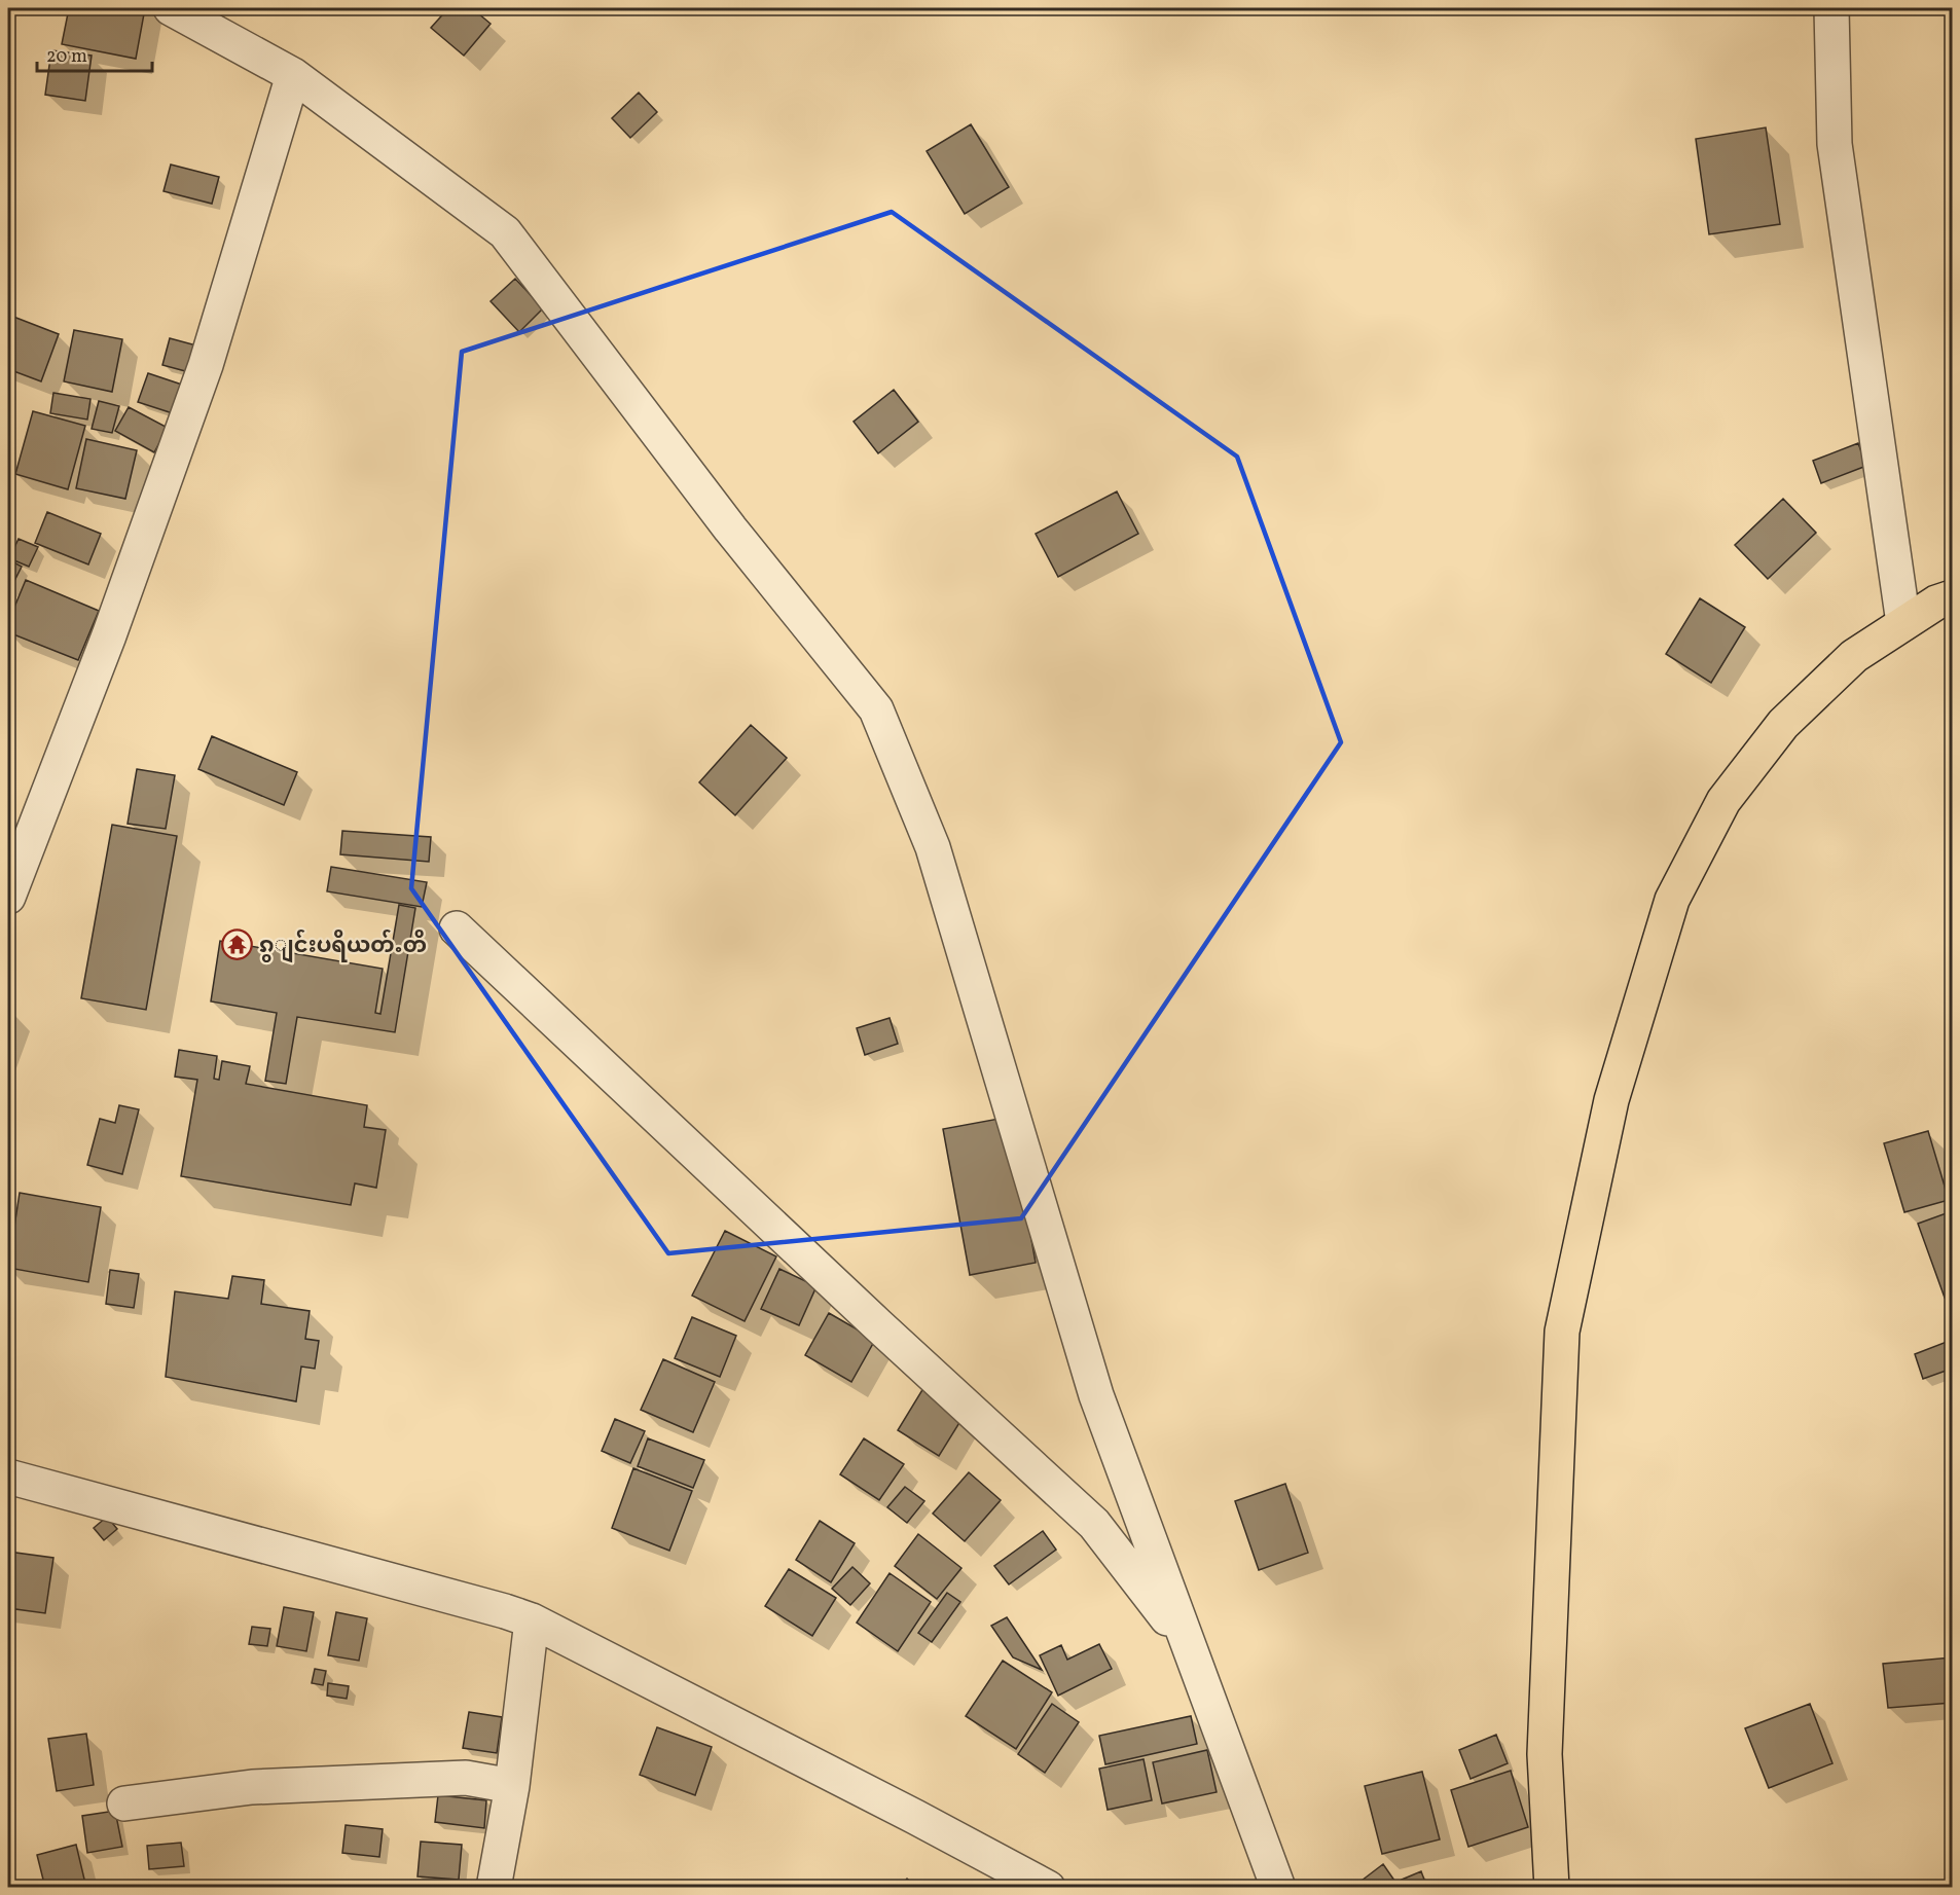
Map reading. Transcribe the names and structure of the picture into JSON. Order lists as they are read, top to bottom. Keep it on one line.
{"places":{"temple":["ၵွျင်းပရိယတ်ႉတိ"]},"scale_bar":"20 m"}
